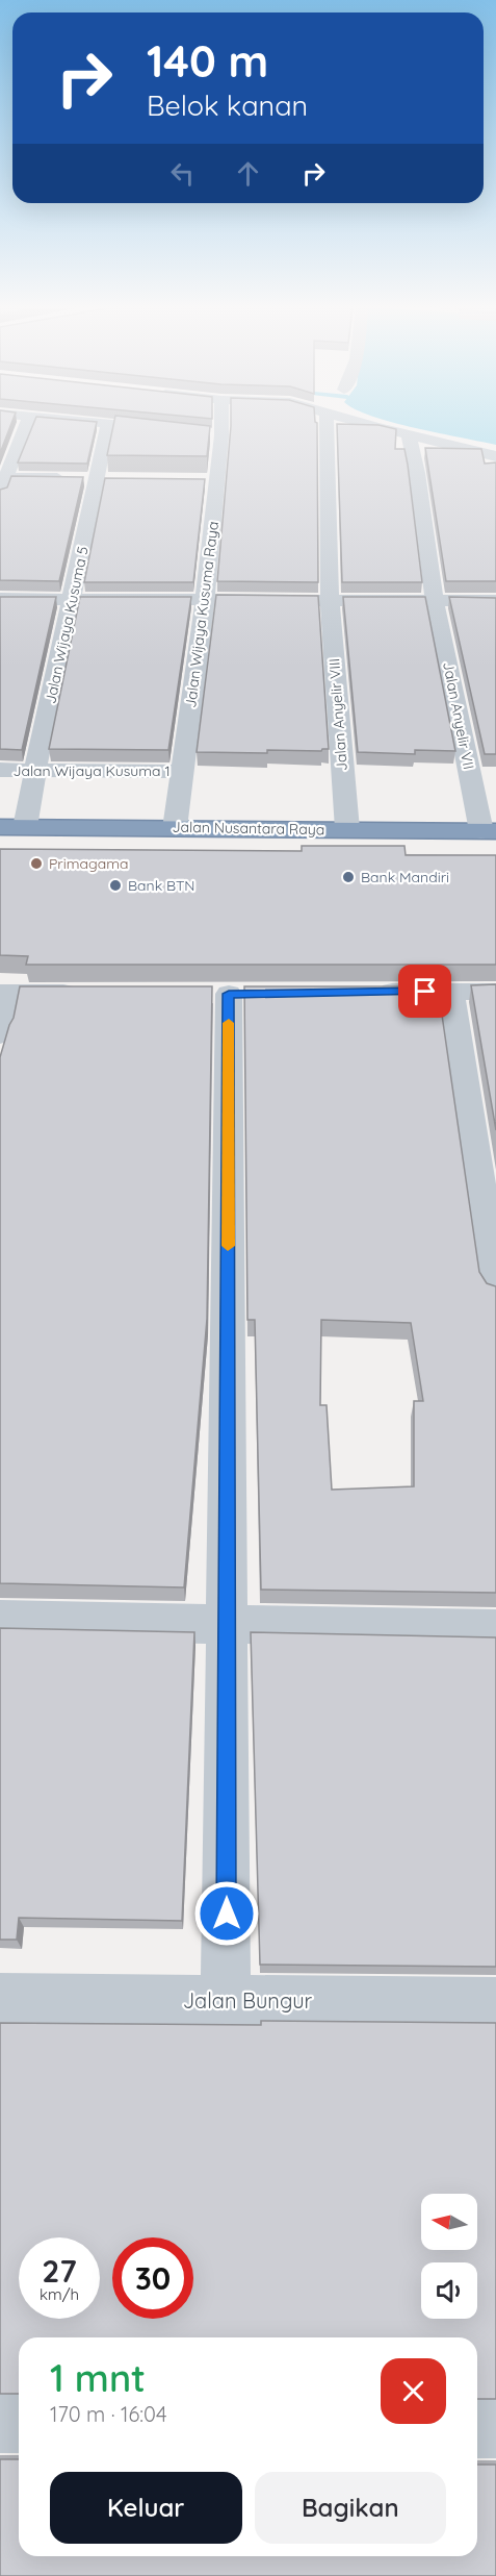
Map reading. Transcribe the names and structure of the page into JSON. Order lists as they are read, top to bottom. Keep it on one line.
{"streets":{"highway":["Jalan Nusantara Raya"],"street":["Jalan Wijaya Kusuma Raya","Jalan Wijaya Kusuma 5","Jalan Anyelir VIII","Jalan Anyelir VII","Jalan Wijaya Kusuma 1","Jalan Bungur"]},"crossings":[["Jalan Wijaya Kusuma Raya","Jalan Wijaya Kusuma 1"],["Jalan Wijaya Kusuma Raya","Jalan Nusantara Raya"],["Jalan Wijaya Kusuma 5","Jalan Wijaya Kusuma 1"],["Jalan Wijaya Kusuma 5","Jalan Nusantara Raya"],["Jalan Anyelir VIII","Jalan Nusantara Raya"],["Jalan Anyelir VII","Jalan Nusantara Raya"]],"places":["Primagama","Bank Mandiri","Bank BTN"],"north":"left","page":{"turn":["140 m","Belok kanan"],"speed":"27 km/h","limit":"30","heading":["1 mnt","170 m · 16:04"],"buttons":["Keluar","Bagikan"]}}
